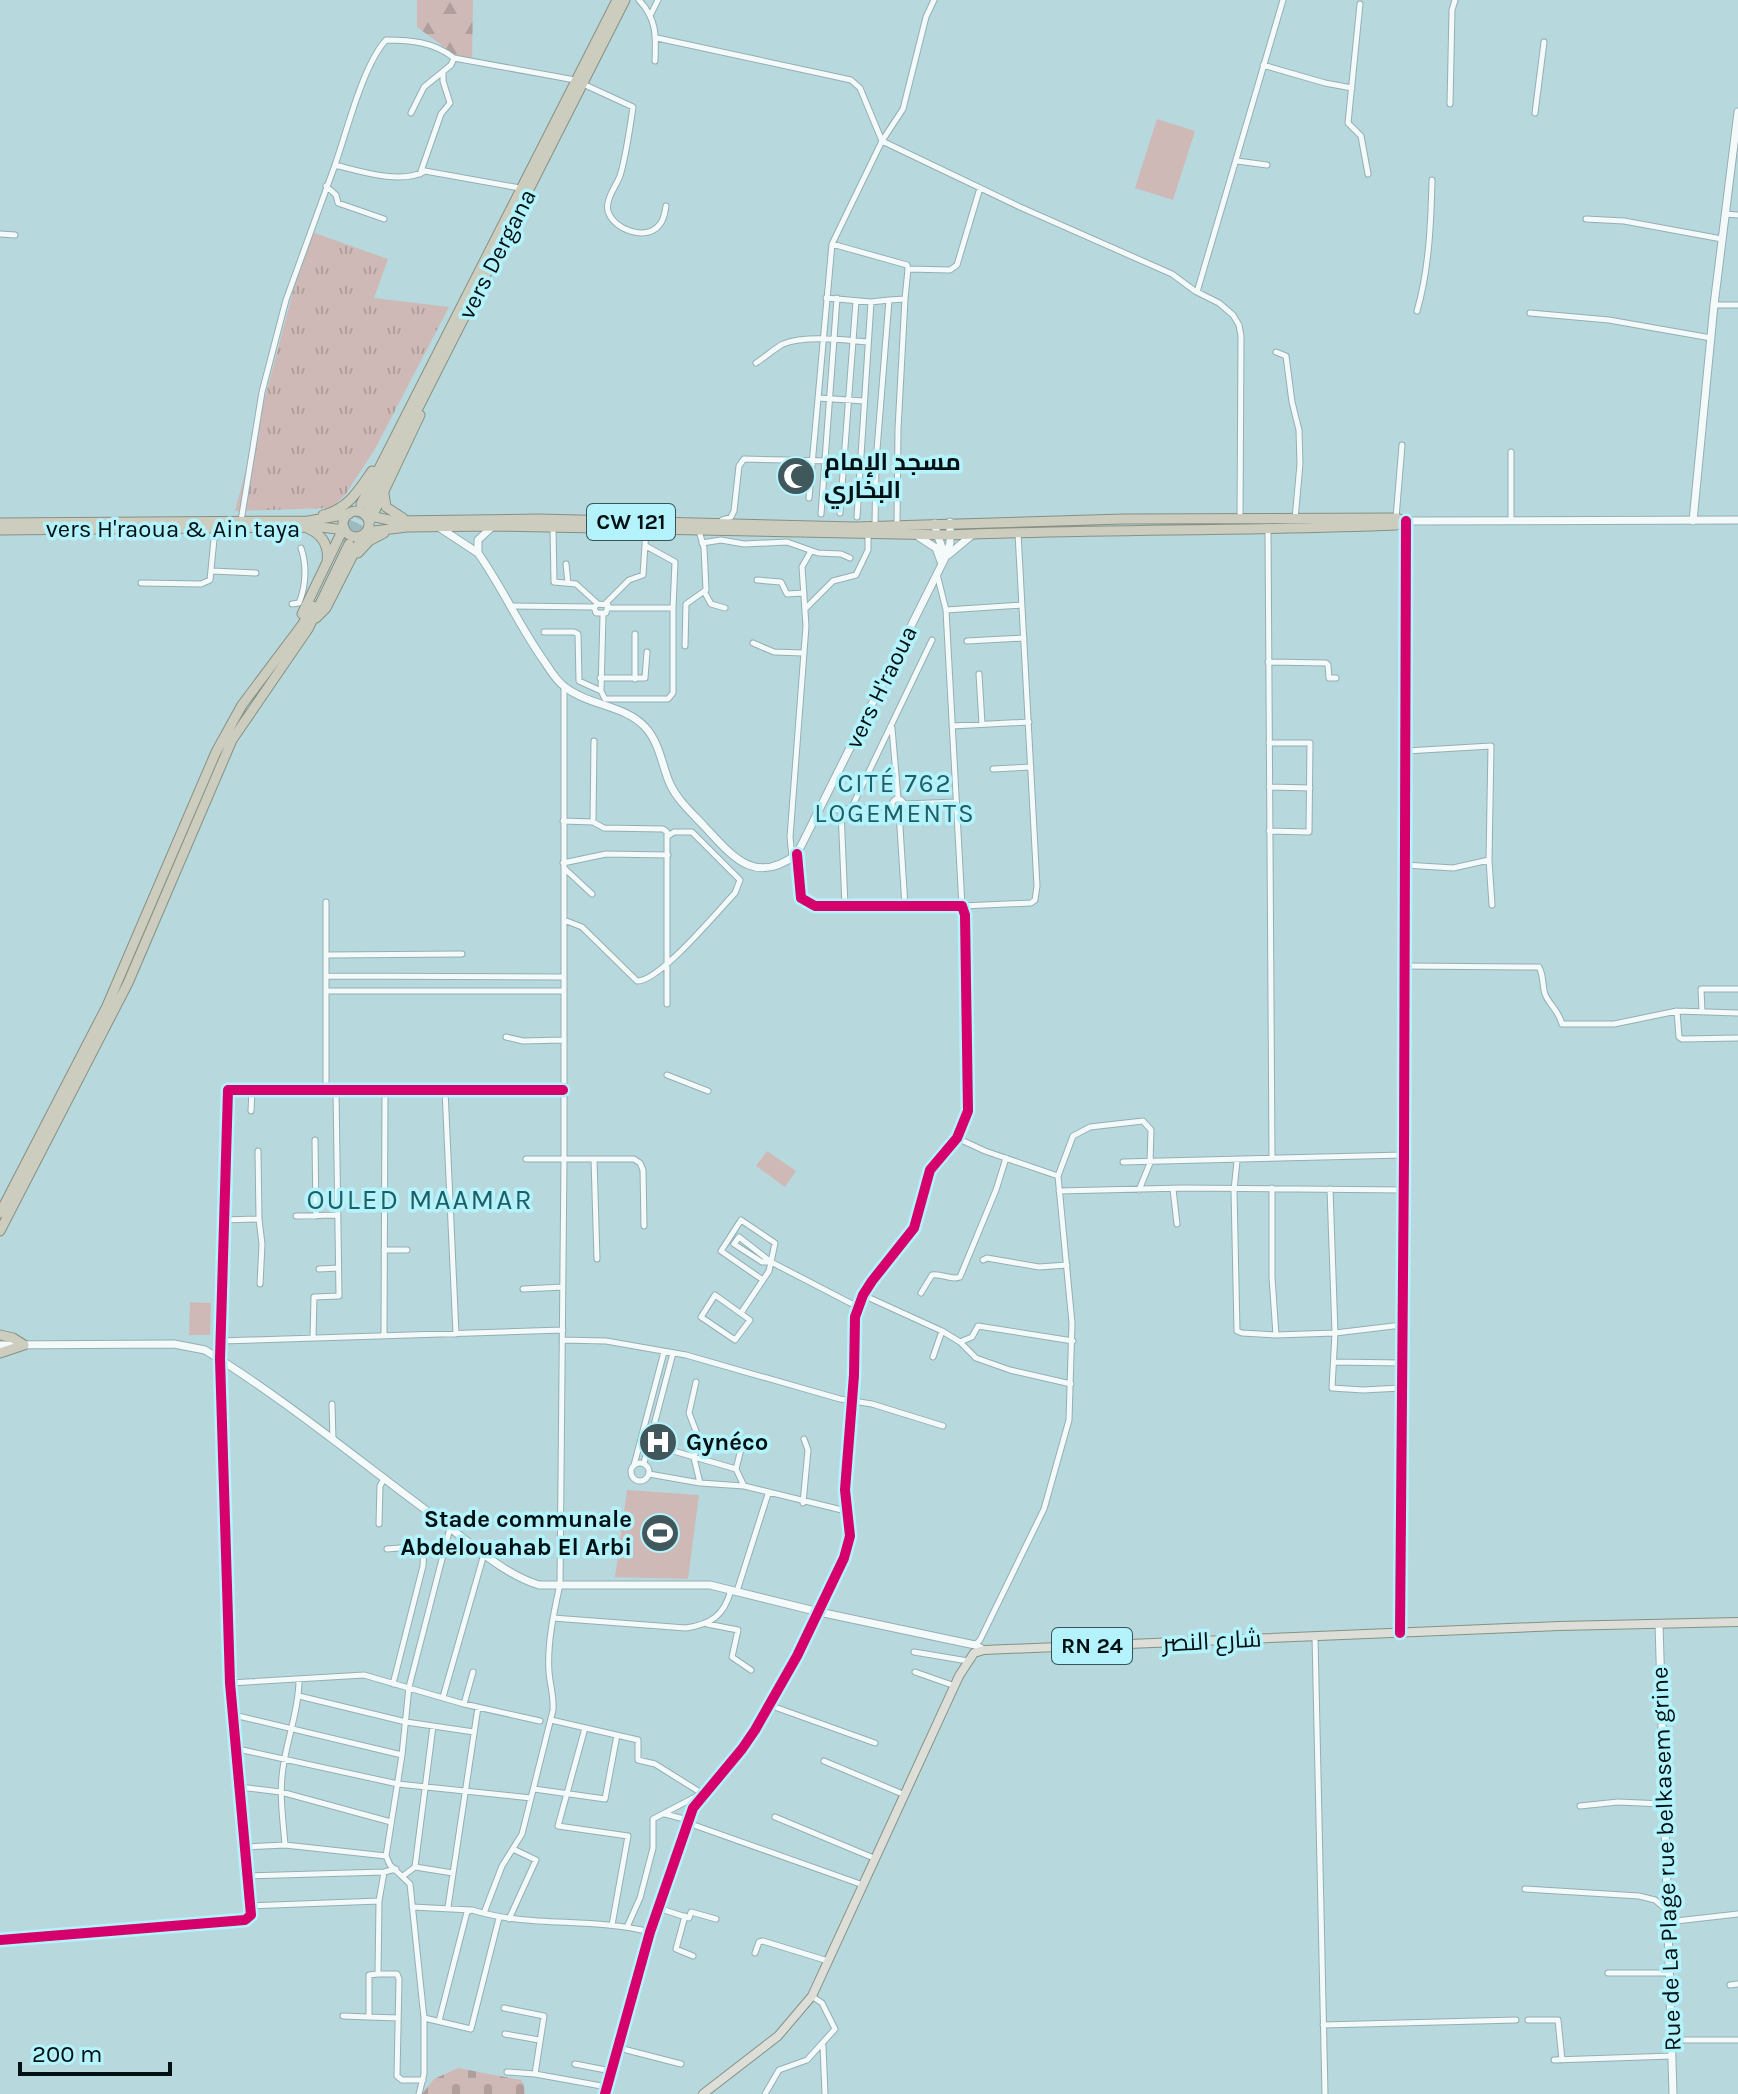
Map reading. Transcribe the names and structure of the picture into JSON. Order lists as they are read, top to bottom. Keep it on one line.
{"streets":{"highway":["vers Dergana","CW 121","vers H'raoua & Ain taya"],"main road":["شارع النصر","RN 24"],"street":["vers H'raoua","Rue de La Plage rue belkasem grine"]},"crossings":[["vers Dergana","CW 121"],["CW 121","vers H'raoua"],["شارع النصر","Rue de La Plage rue belkasem grine"]],"districts":["CITÉ 762 LOGEMENTS","OULED MAAMAR"],"places":{"mosque":["مسجد الإمام البخاري"],"hospital":["Gynéco"],"sports":["Stade communale Abdelouahab El Arbi"]},"scale_bar":"200 m"}
